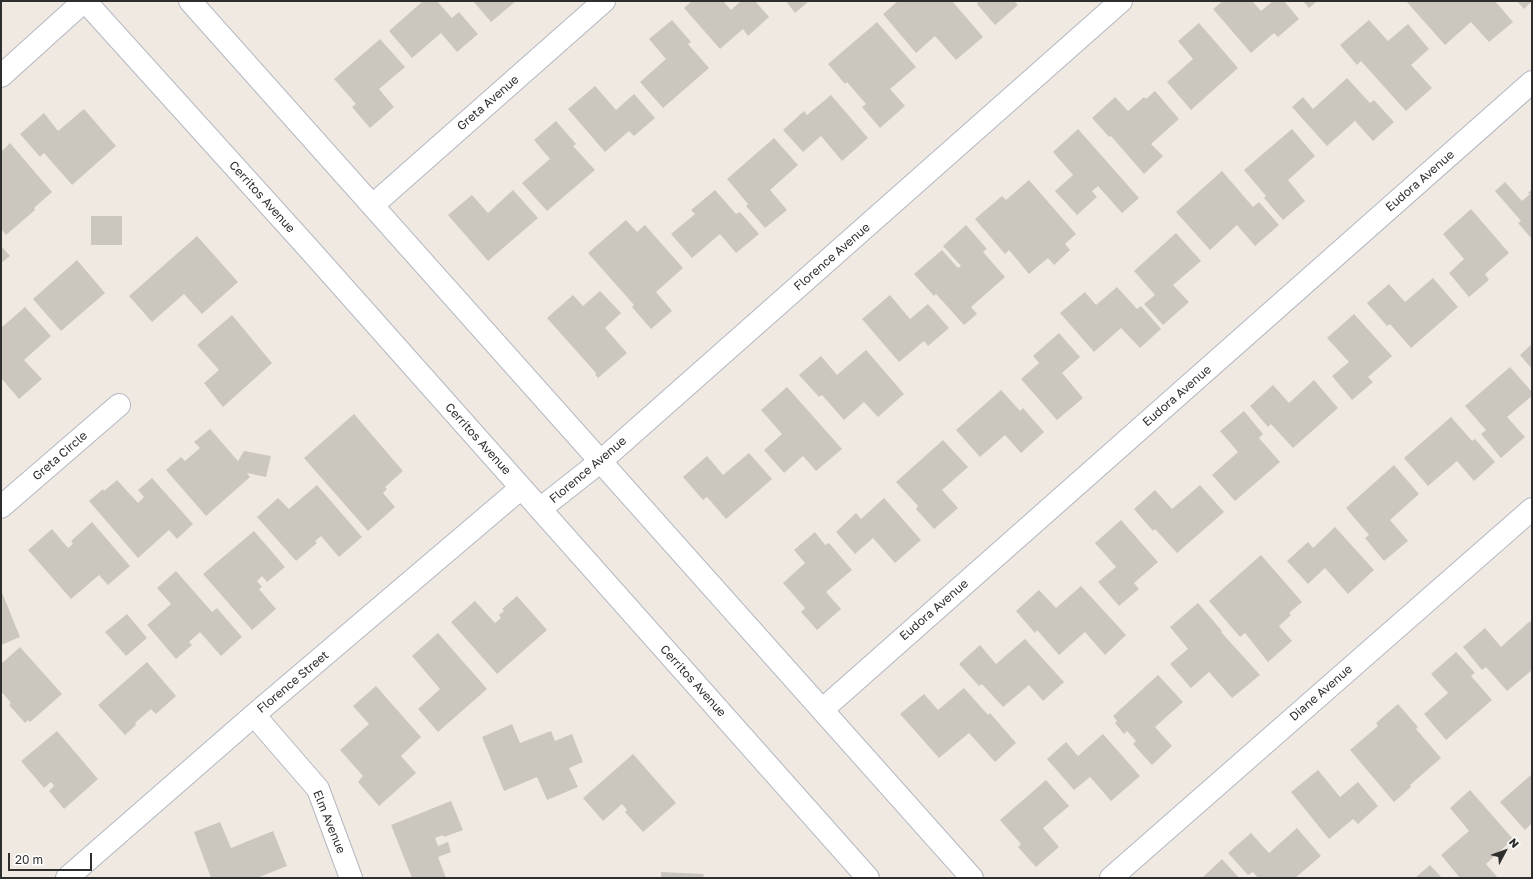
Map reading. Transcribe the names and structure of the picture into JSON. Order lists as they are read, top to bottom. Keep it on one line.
{"streets":{"street":["Greta Avenue","Eudora Avenue","Cerritos Avenue","Florence Avenue","Greta Circle","Florence Street","Diane Avenue","Elm Avenue"]},"crossings":[["Cerritos Avenue","Florence Avenue"],["Cerritos Avenue","Florence Street"],["Florence Street","Elm Avenue"]],"scale_bar":"20 m","north":"top right"}
